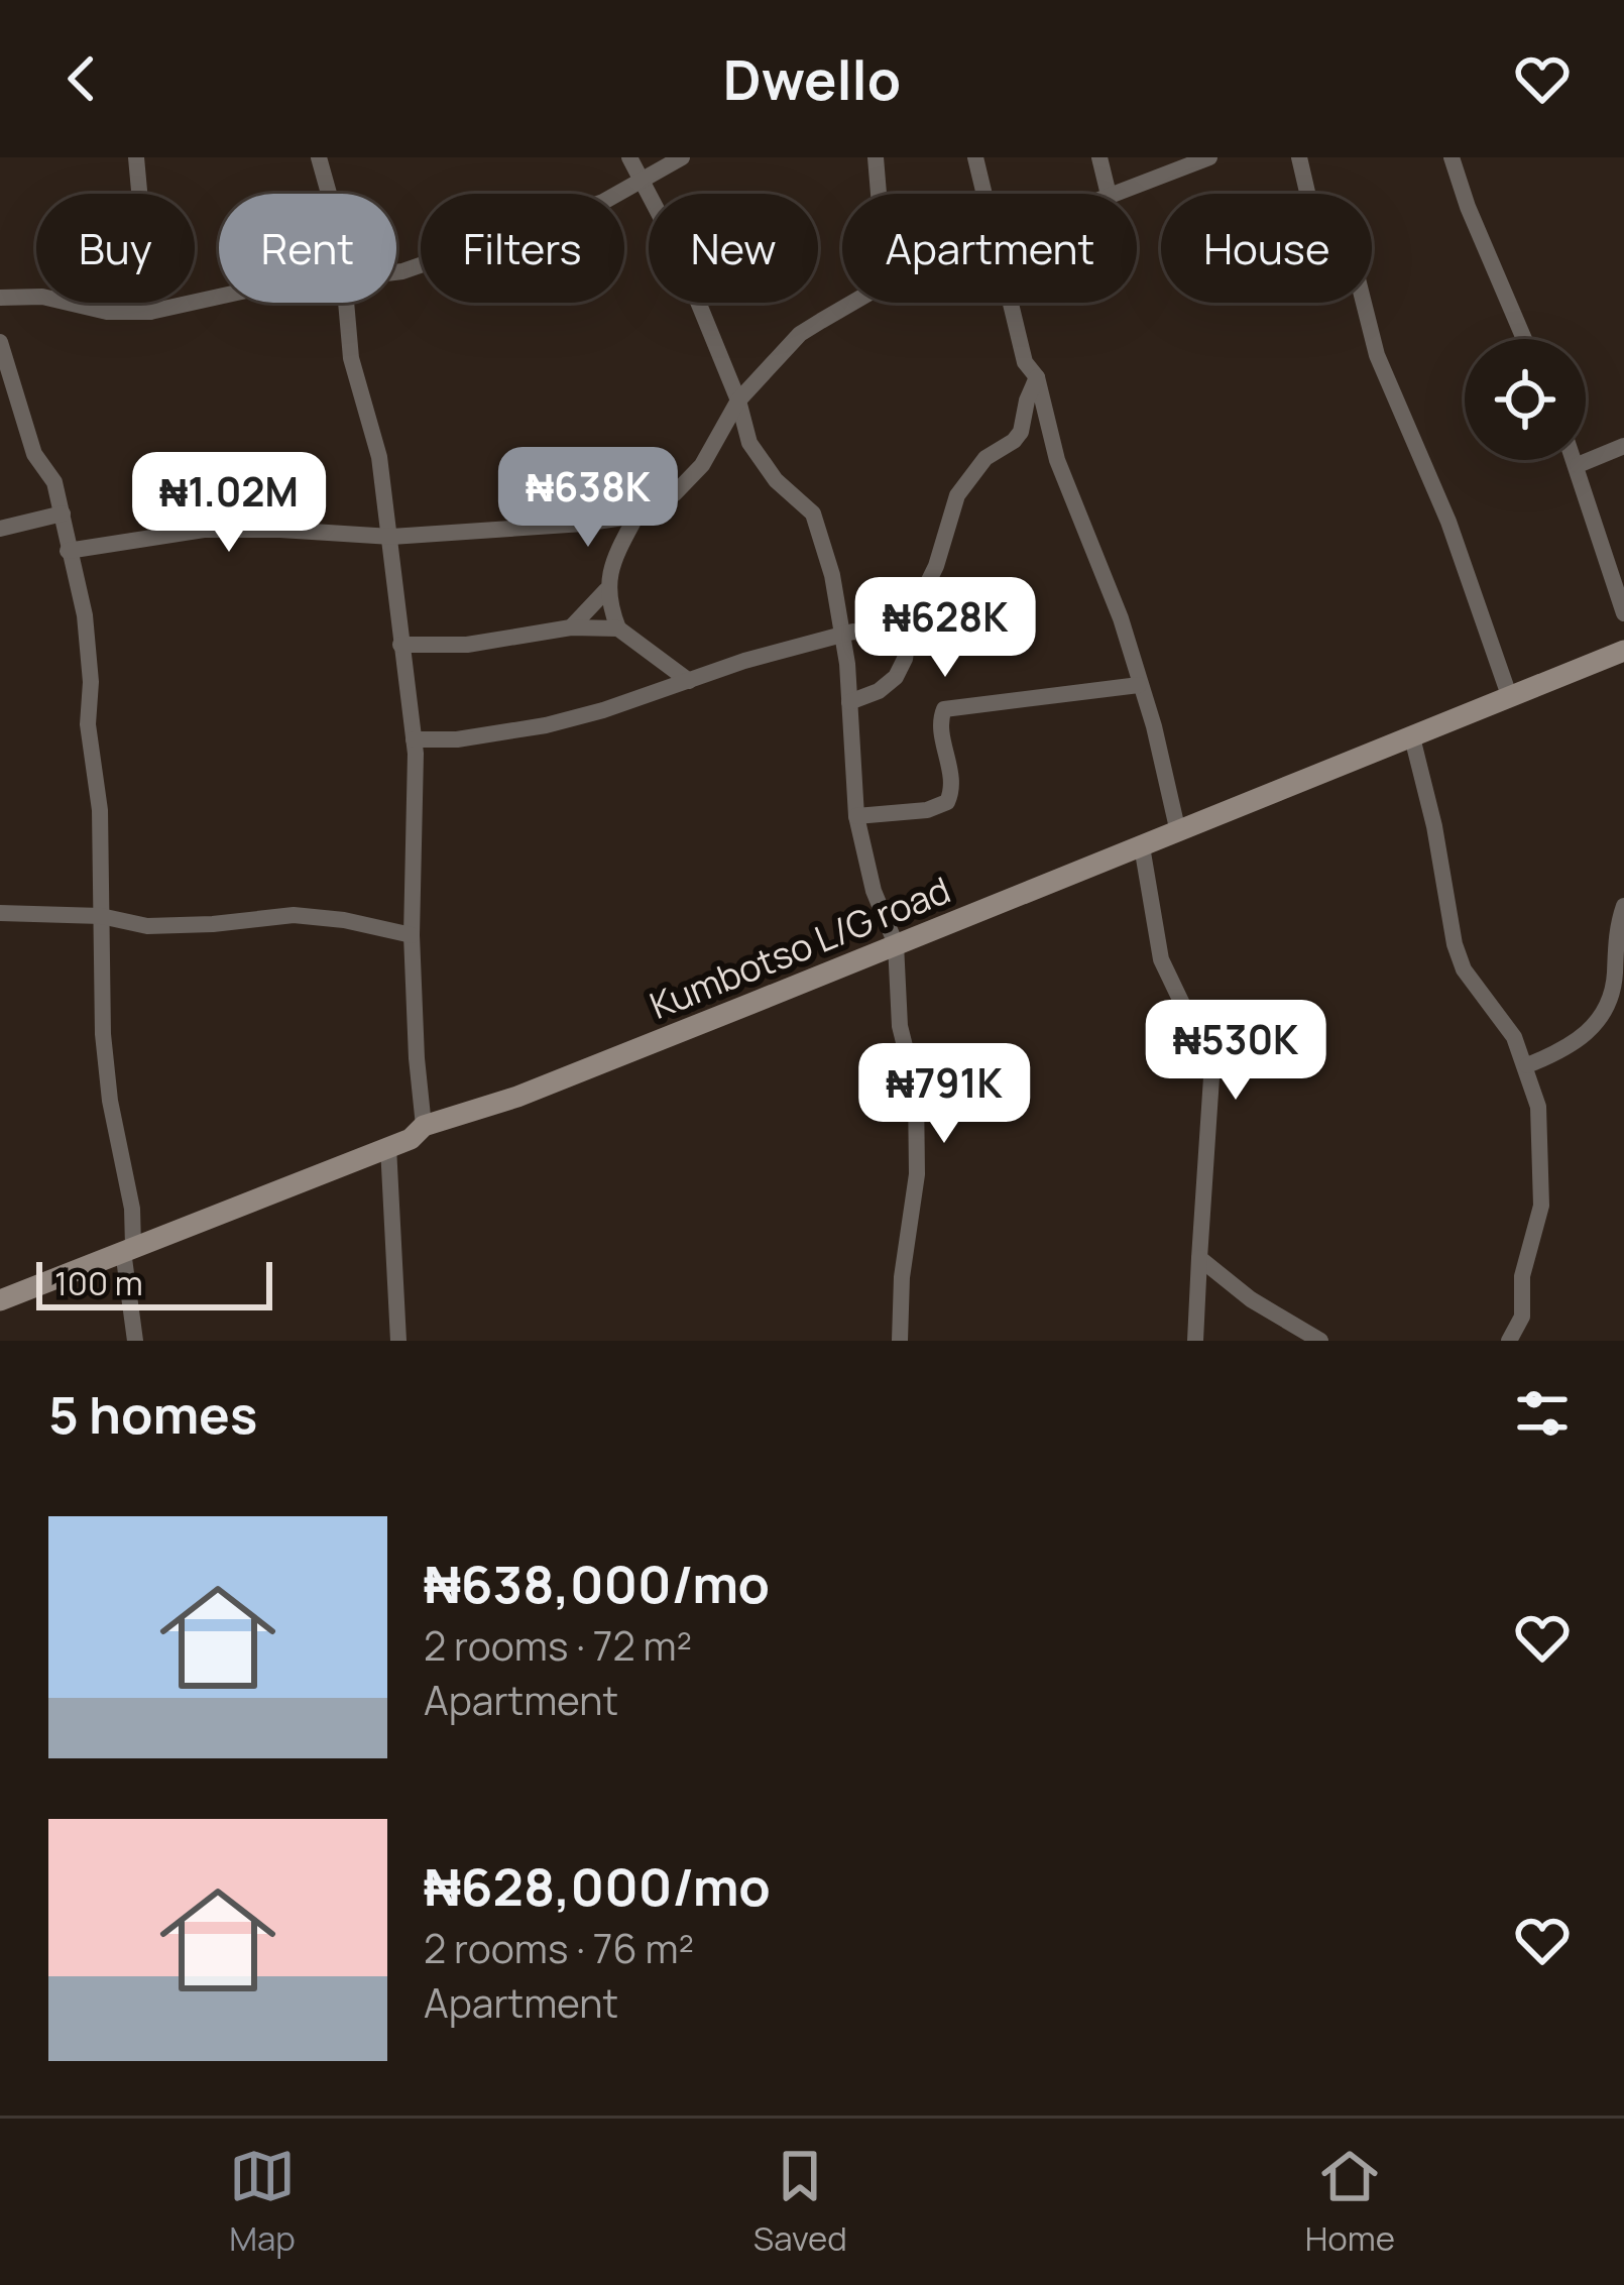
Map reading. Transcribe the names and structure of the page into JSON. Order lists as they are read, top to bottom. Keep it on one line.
{"streets":{"main road":["Kumbotso L/G road"]},"scale_bar":"100 m","page":{"header":"Dwello","chip":["Buy","Rent","Filters","New","Apartment","House"],"price":["₦638K","₦1.02M","₦628K","₦530K","₦791K"],"scale":"100 m","heading":"5 homes","list":[{"name":"₦638,000/mo","note":"2 rooms · 72 m² · Apartment"},{"name":"₦628,000/mo","note":"2 rooms · 76 m² · Apartment"}],"tabs":["Map","Saved","Home"]}}
